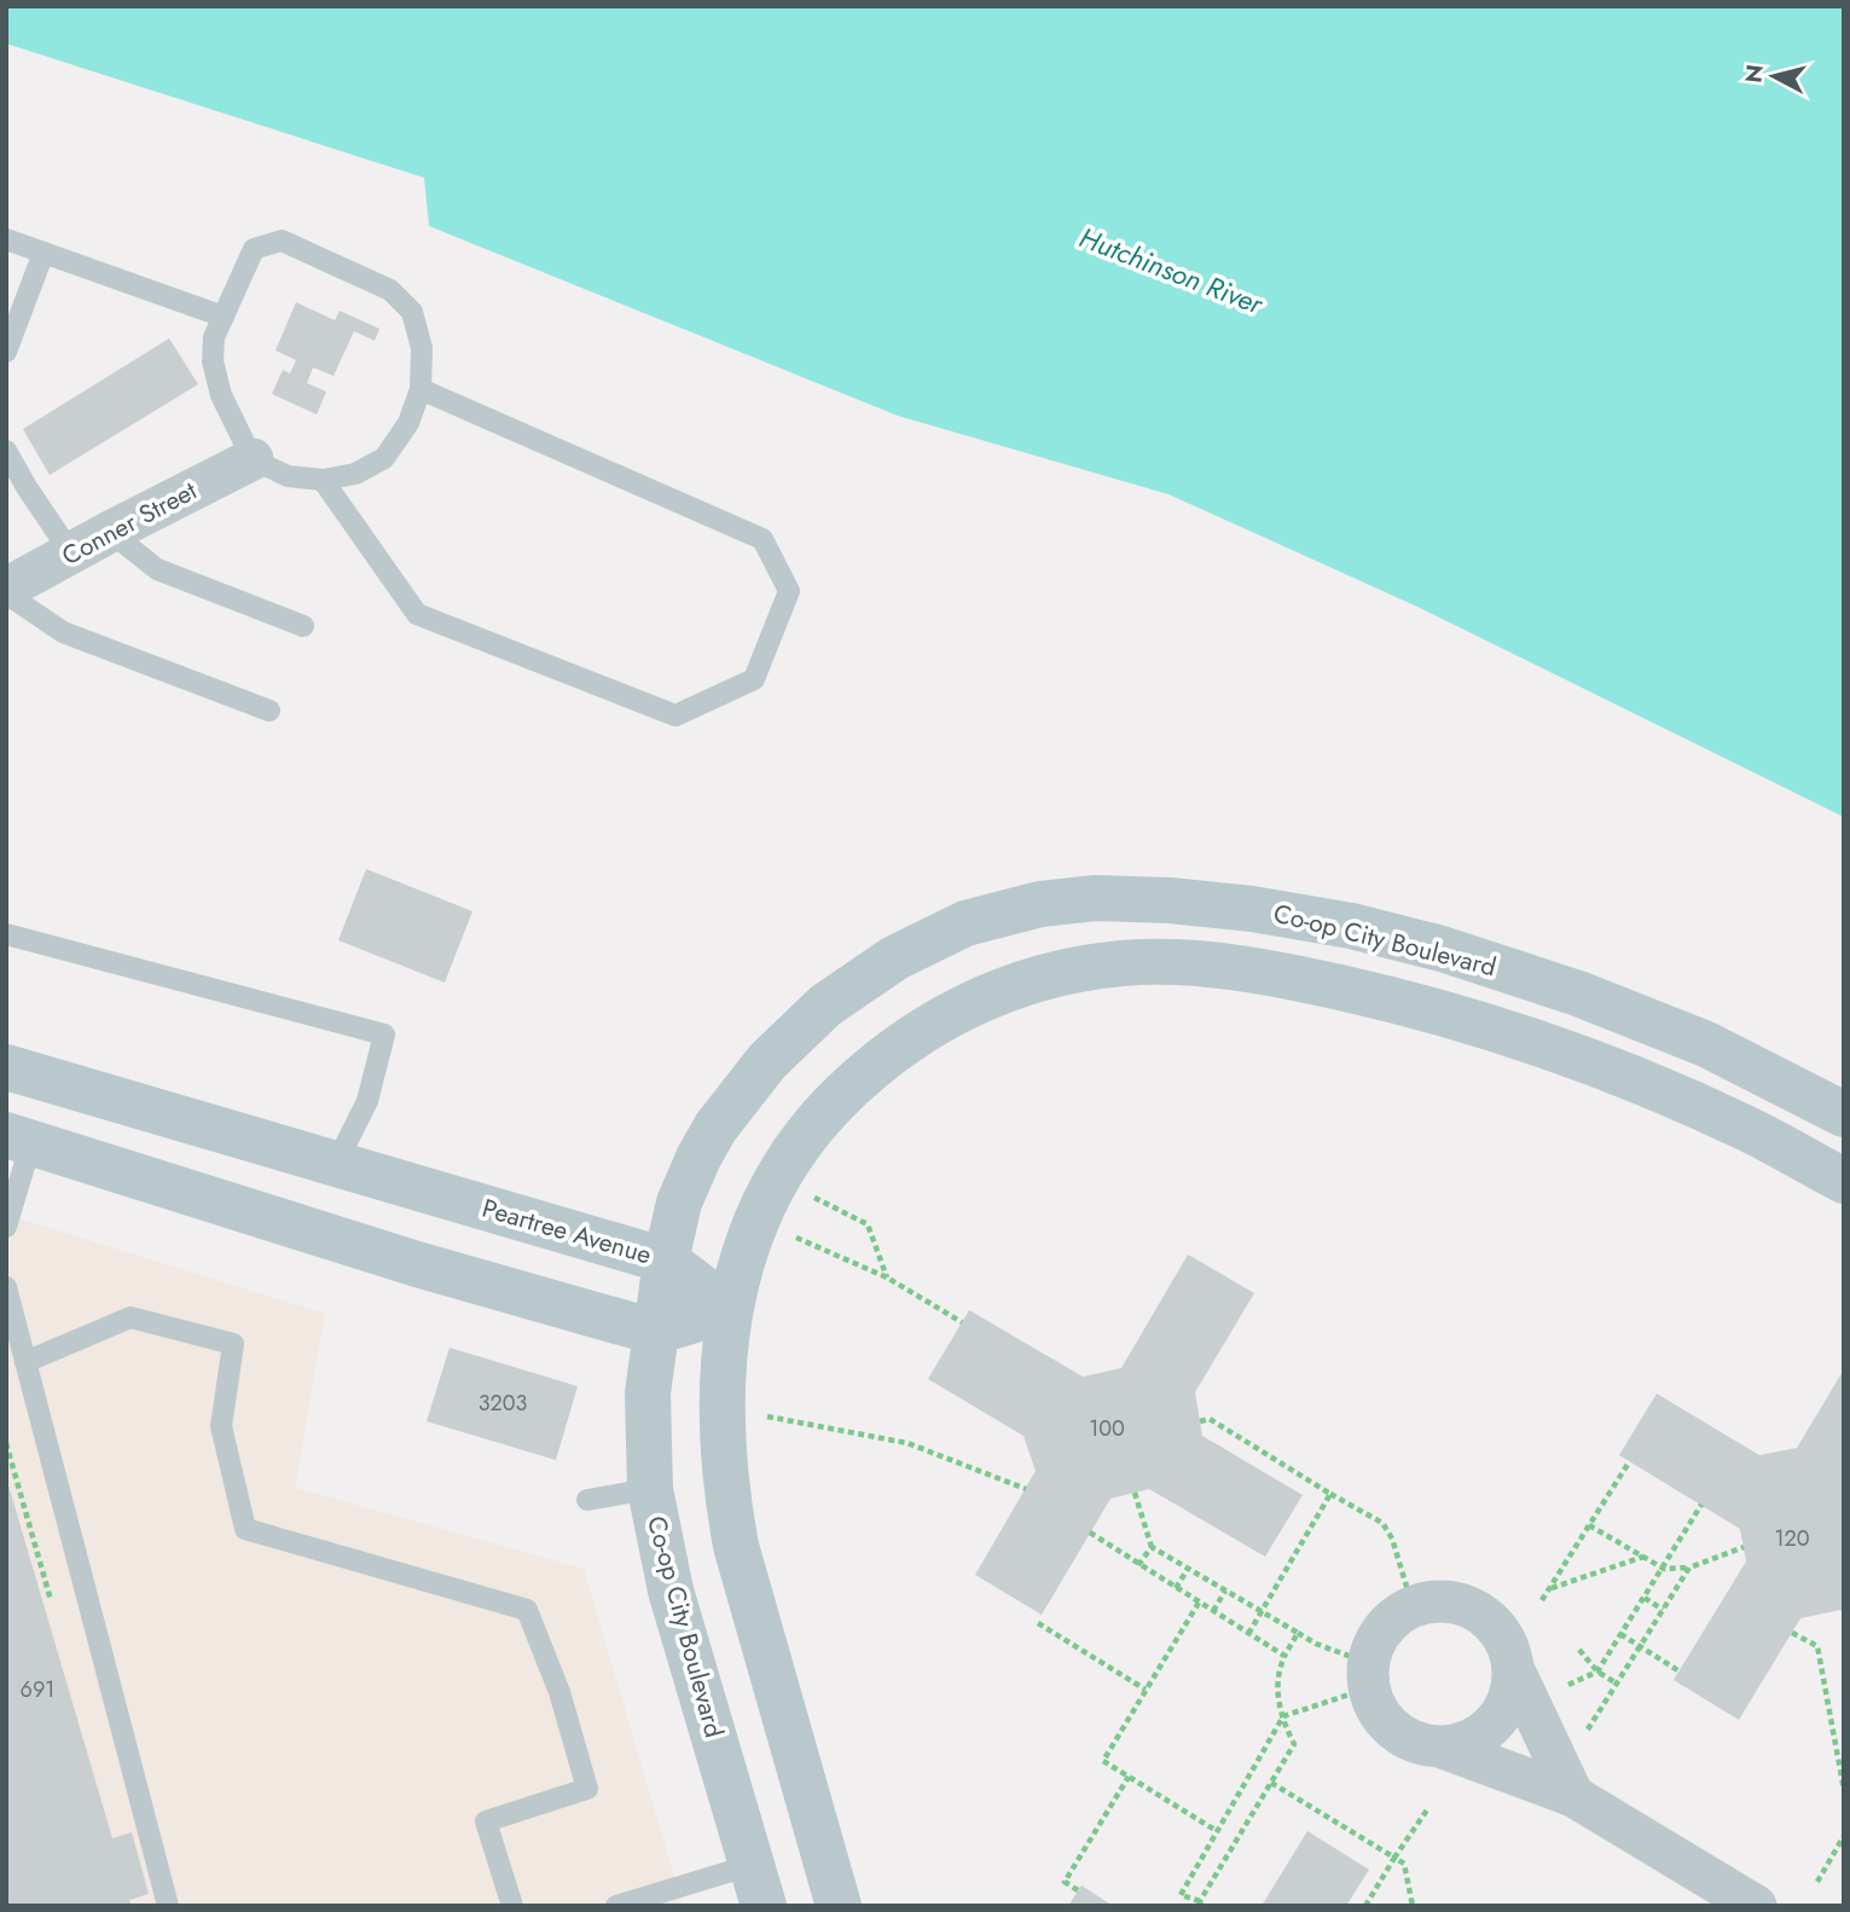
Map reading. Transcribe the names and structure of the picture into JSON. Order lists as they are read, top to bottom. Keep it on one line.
{"streets":{"main road":["Co-op City Boulevard","Peartree Avenue"],"street":["Conner Street"]},"crossings":[["Co-op City Boulevard","Peartree Avenue"]],"water":["Hutchinson River"],"house_numbers":["3203","100","120","691"],"north":"left"}
